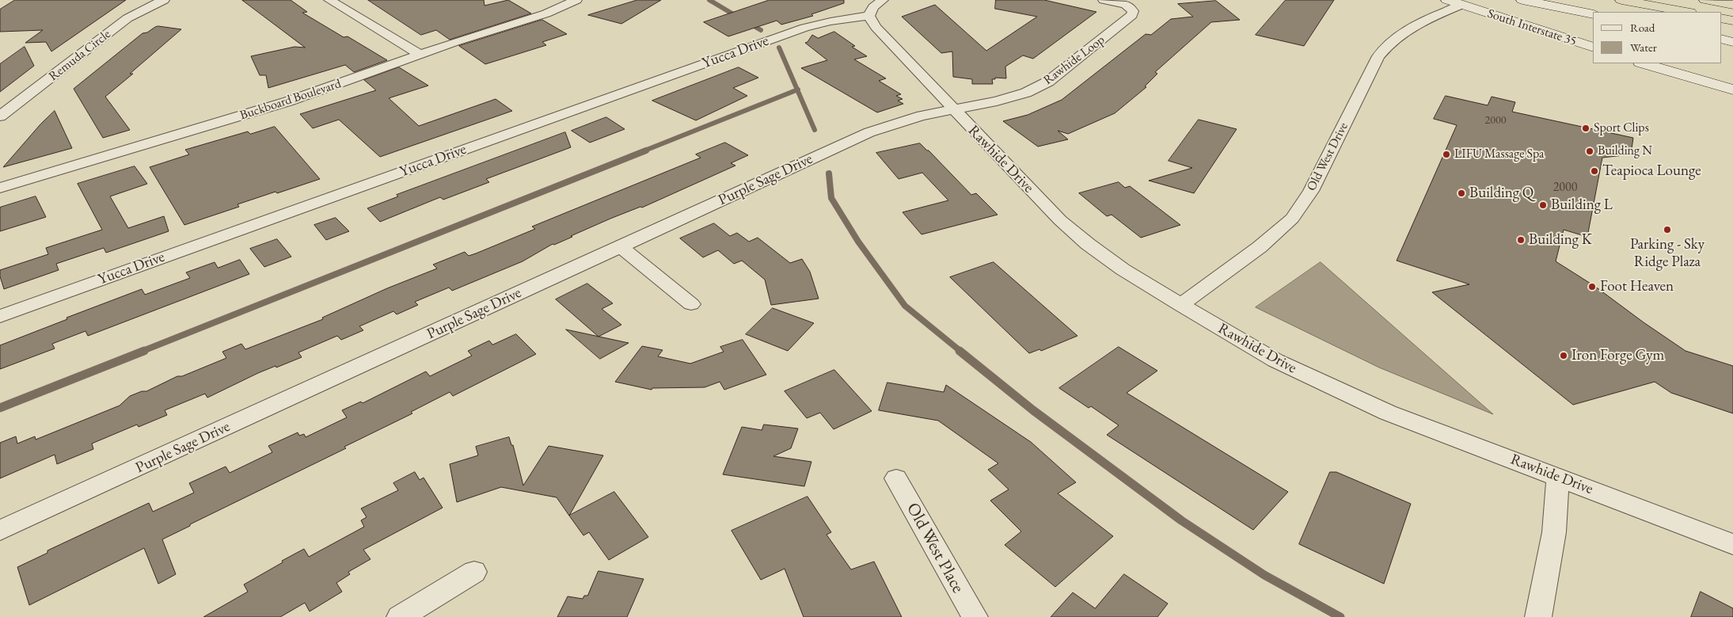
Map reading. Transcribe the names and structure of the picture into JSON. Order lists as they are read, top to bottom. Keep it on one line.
{"streets":{"main road":["South Interstate 35"],"street":["Yucca Drive","Remuda Circle","Rawhide Loop","Buckboard Boulevard","Old West Drive","Rawhide Drive","Purple Sage Drive","Old West Place"]},"crossings":[["South Interstate 35","Old West Drive"],["Yucca Drive","Rawhide Drive"],["Rawhide Loop","Rawhide Drive"],["Rawhide Loop","Purple Sage Drive"],["Old West Drive","Rawhide Drive"],["Rawhide Drive","Purple Sage Drive"]],"places":["Sport Clips","Building N","LIFU Massage Spa","Teapioca Lounge","Building Q","Building L","Parking - Sky Ridge Plaza","Building K","Foot Heaven","Iron Forge Gym"],"house_numbers":["2000","2000"],"legend":["Road","Water"]}
